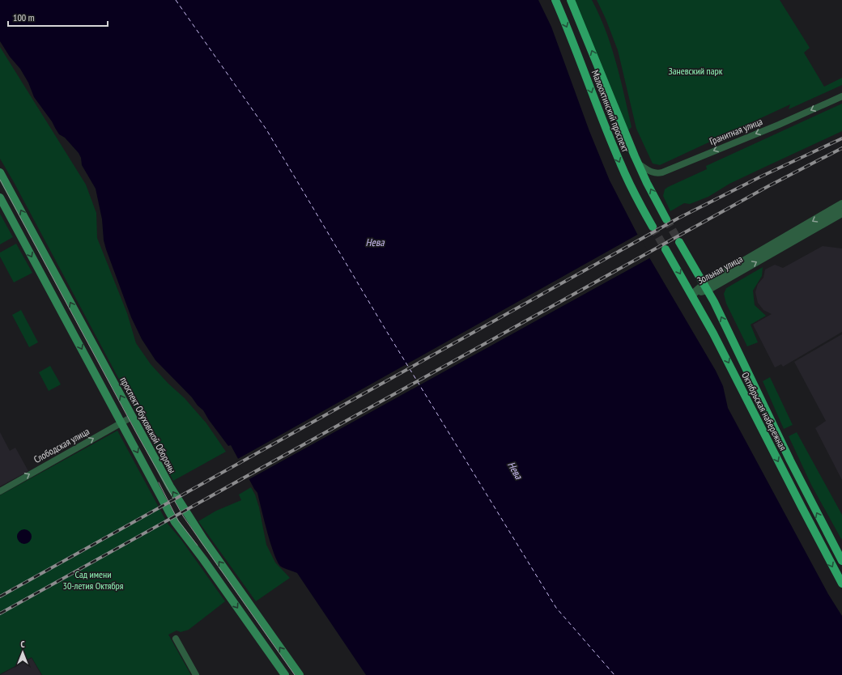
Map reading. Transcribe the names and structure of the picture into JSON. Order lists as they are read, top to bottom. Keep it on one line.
{"streets":{"main road":["Малоохтинский проспект","Октябрьская набережная","проспект Обуховской Обороны"],"street":["Гранитная улица","Зольная улица","Слободская улица"]},"crossings":[["Малоохтинский проспект","Гранитная улица"],["Зольная улица","Октябрьская набережная"],["проспект Обуховской Обороны","Слободская улица"]],"one_way":["Гранитная улица","Слободская улица"],"water":["Нева"],"parks":["Заневский парк","Сад имени 30-летия Октября"],"scale_bar":"100 m","north":"top"}
